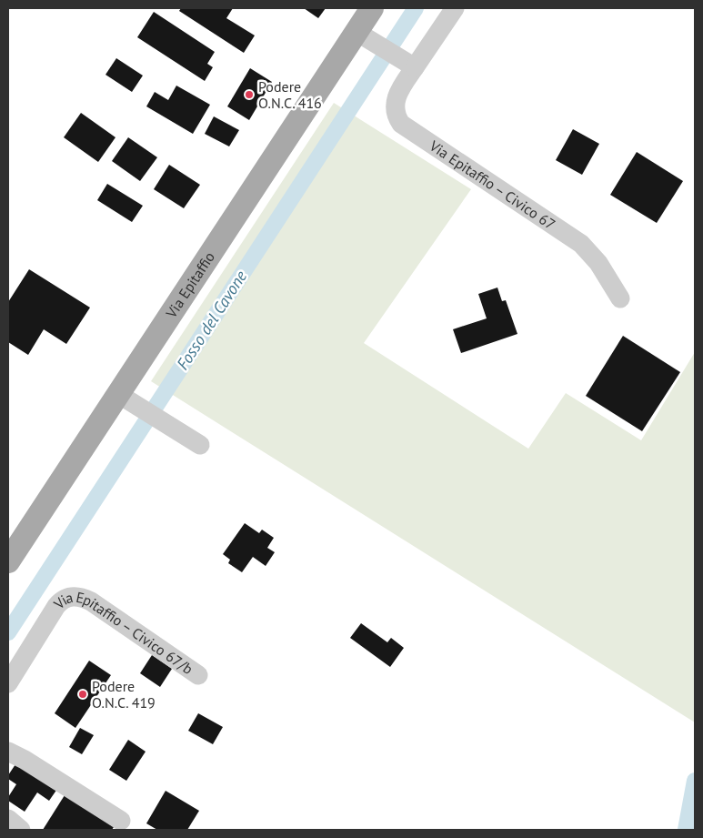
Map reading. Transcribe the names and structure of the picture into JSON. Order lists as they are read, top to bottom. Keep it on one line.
{"streets":{"main road":["Via Epitaffio"],"street":["Via Epitaffio – Civico 67","Via Epitaffio – Civico 67/b"]},"water":["Fosso del Cavone"],"places":["Podere O.N.C. 416","Podere O.N.C. 419"]}
